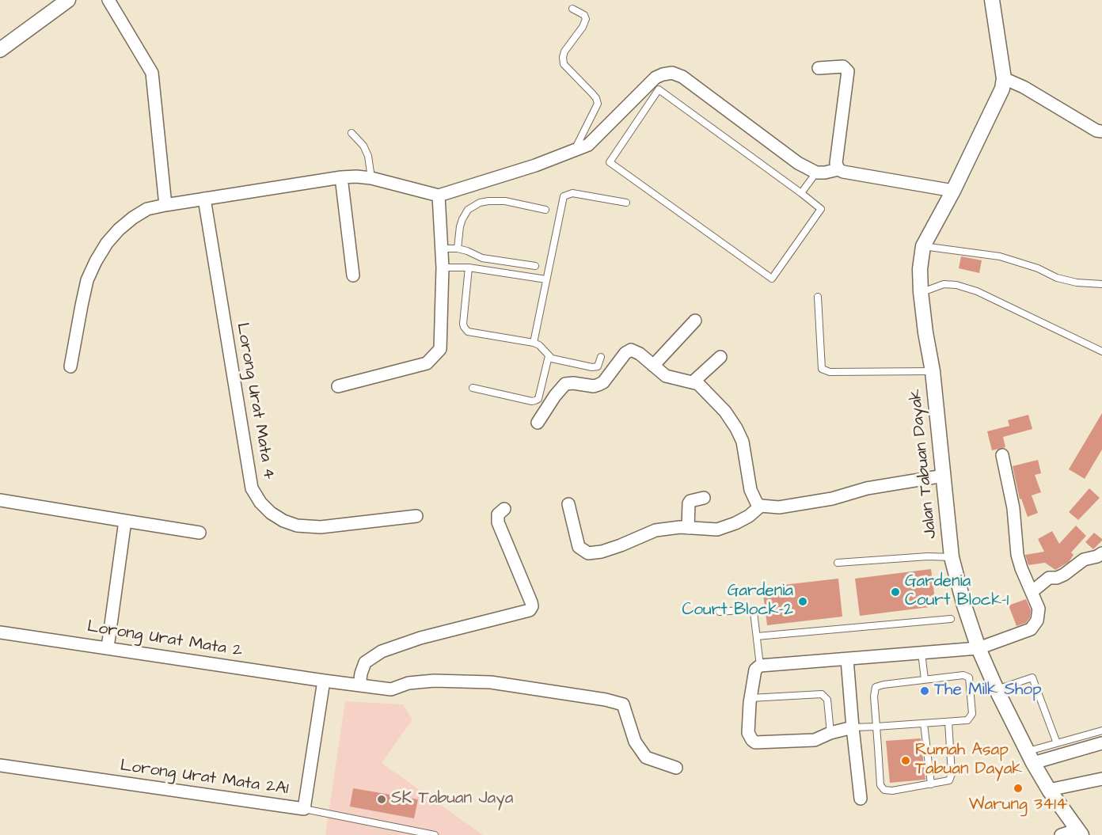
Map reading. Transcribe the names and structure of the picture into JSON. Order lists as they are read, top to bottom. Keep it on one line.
{"streets":{"street":["Lorong Urat Mata 4","Jalan Tabuan Dayak","Lorong Urat Mata 2","Lorong Urat Mata 2A1"]},"crossings":[["Lorong Urat Mata 2","Lorong Urat Mata 2A1"]],"places":["Gardenia Court Block-1","Gardenia Court Block-2","The Milk Shop","Rumah Asap Tabuan Dayak","Warung 3414","SK Tabuan Jaya"]}
